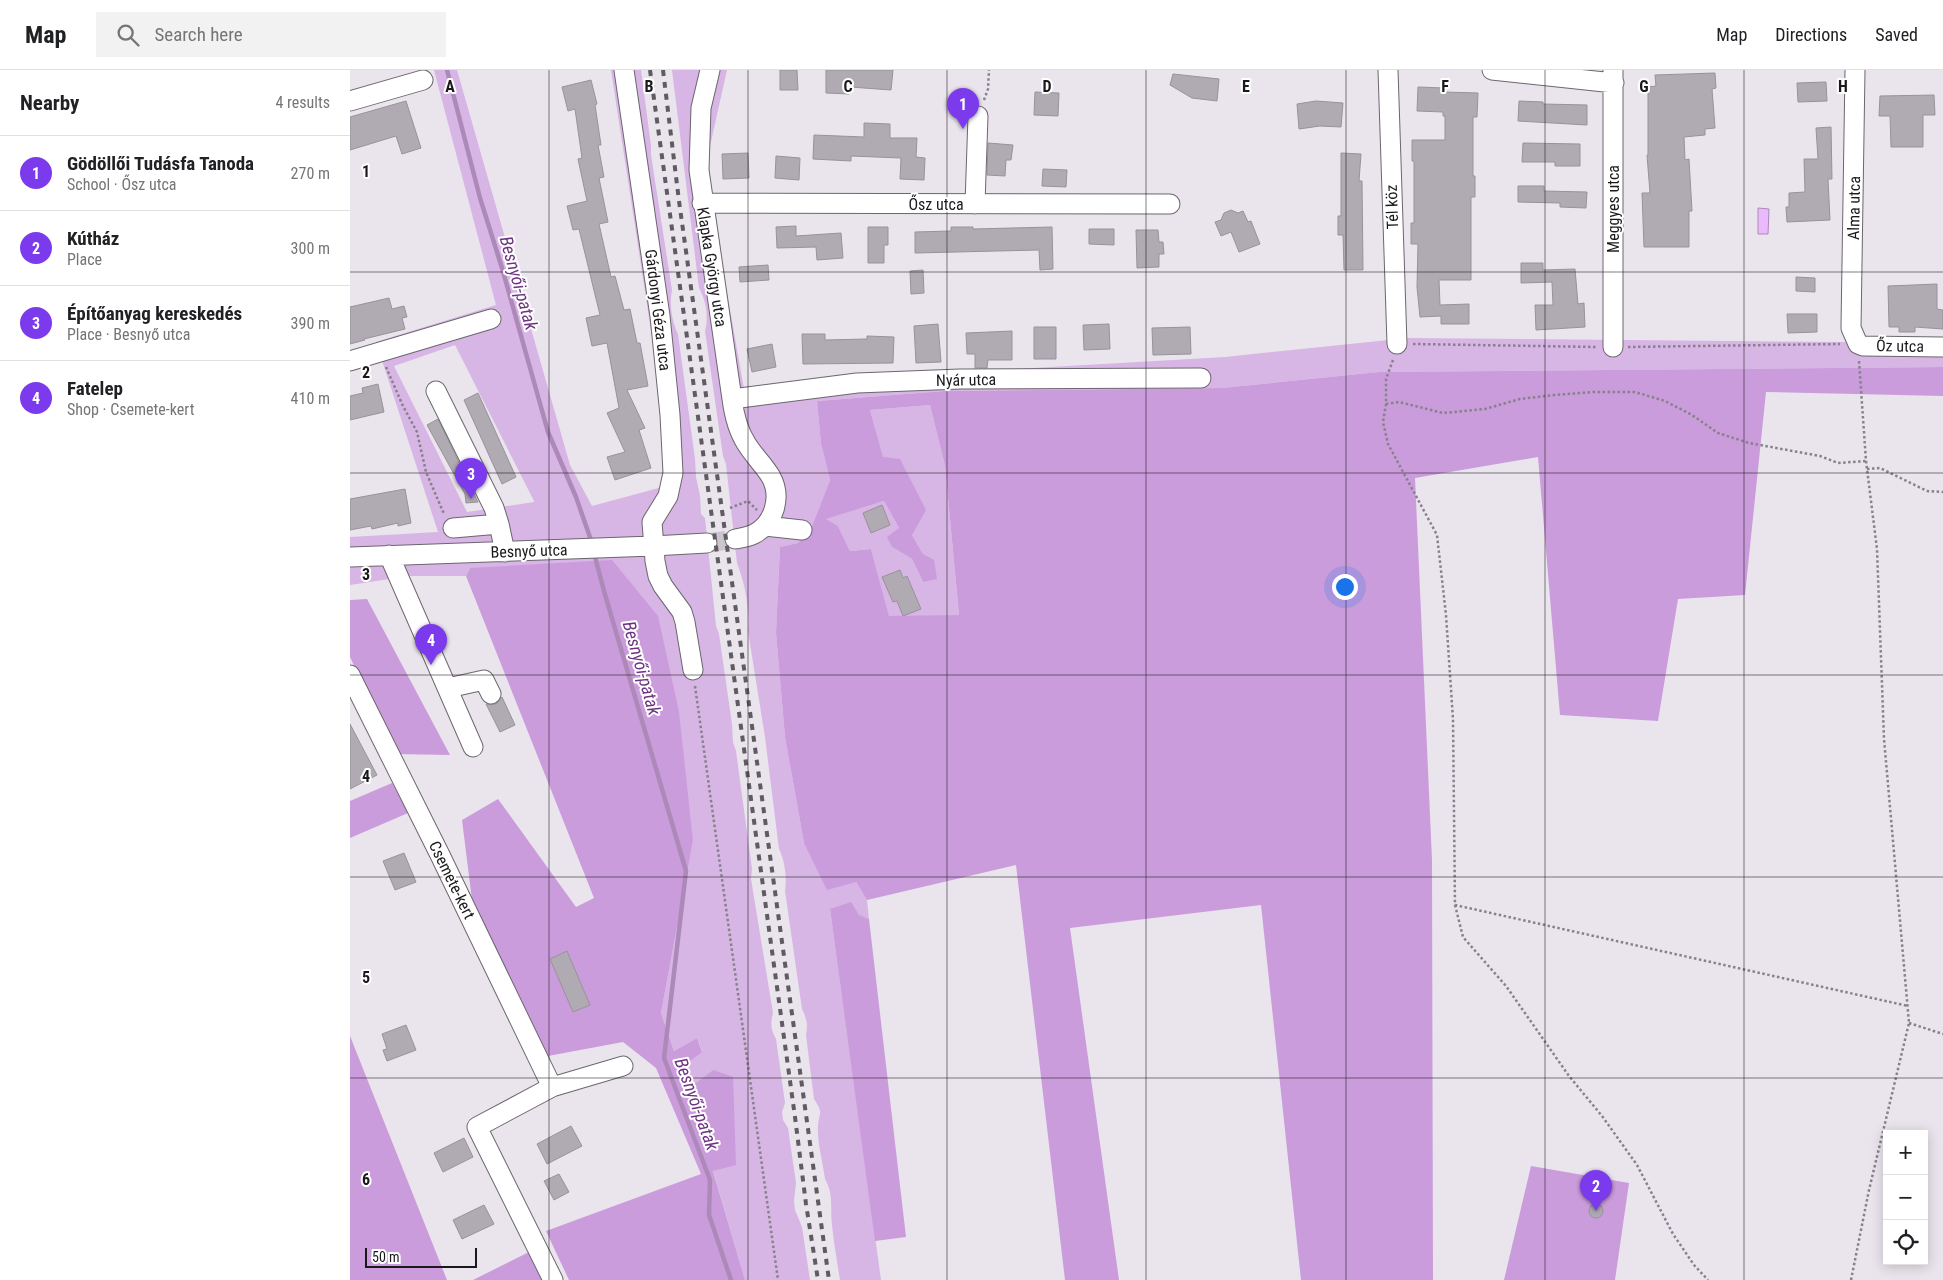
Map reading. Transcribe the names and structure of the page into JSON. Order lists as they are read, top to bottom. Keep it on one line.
{"streets":{"street":["Ősz utca","Tél köz","Alma utca","Meggyes utca","Klapka György utca","Gárdonyi Géza utca","Őz utca","Nyár utca","Besnyő utca","Csemete-kert"]},"crossings":[["Ősz utca","Klapka György utca"],["Alma utca","Őz utca"],["Klapka György utca","Nyár utca"],["Gárdonyi Géza utca","Besnyő utca"]],"water":["Besnyői-patak"],"scale_bar":"50 m","page":{"header":"Map","search":"Search here","nav":["Map","Directions","Saved"],"heading":["Nearby","4 results"],"pins":["1","3","4","2"],"list":[{"mark":"1","name":"Gödöllői Tudásfa Tanoda","note":"School · Ősz utca","value":"270 m"},{"mark":"2","name":"Kútház","note":"Place","value":"300 m"},{"mark":"3","name":"Építőanyag kereskedés","note":"Place · Besnyő utca","value":"390 m"},{"mark":"4","name":"Fatelep","note":"Shop · Csemete-kert","value":"410 m"}],"map_buttons":["+","−"],"scale":"50 m"},"grid":{"columns":["A","B","C","D","E","F","G","H"],"rows":["1","2","3","4","5","6"]}}
